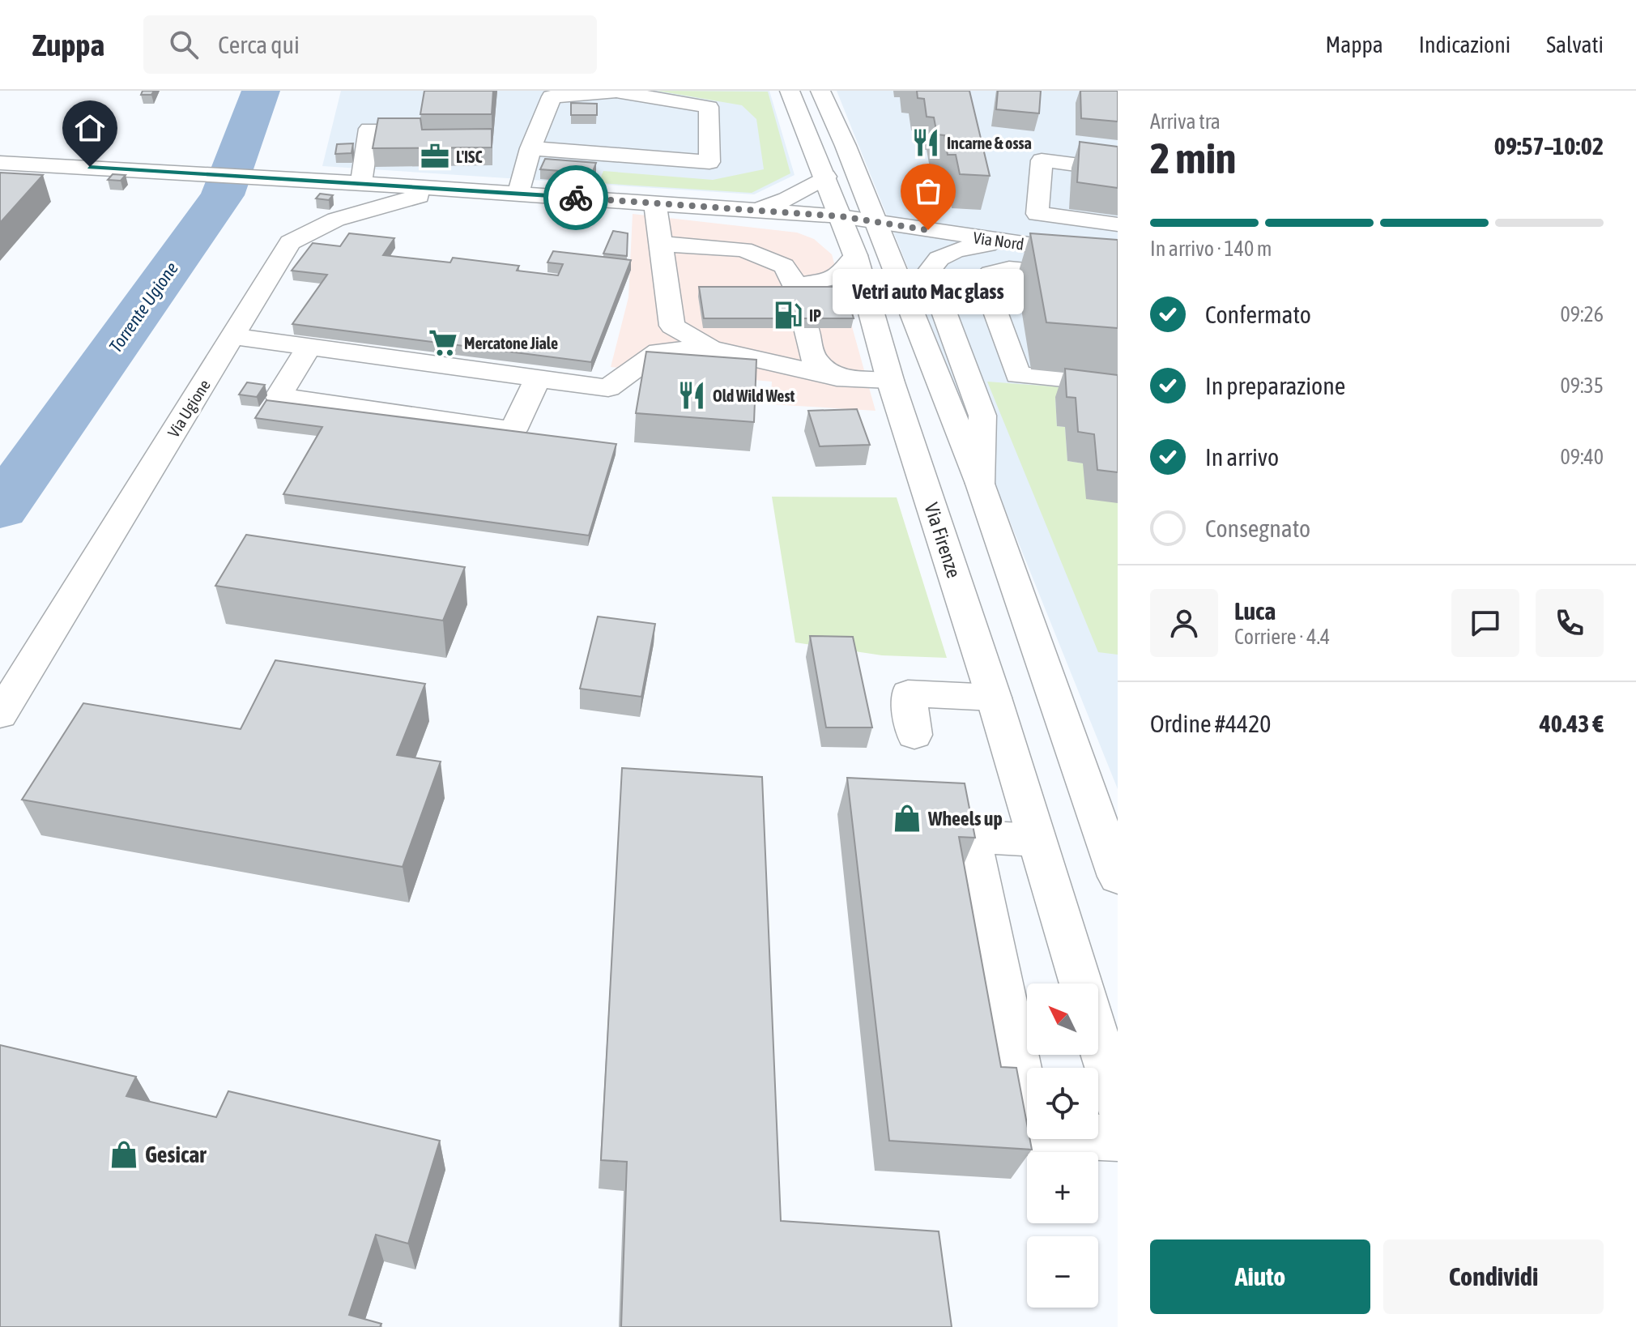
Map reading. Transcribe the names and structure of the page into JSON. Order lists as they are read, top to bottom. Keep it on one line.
{"streets":{"street":["Via Nord","Via Ugione","Via Firenze"]},"crossings":[["Via Nord","Via Ugione"],["Via Nord","Via Firenze"]],"water":["Torrente Ugione"],"places":{"restaurant":["Incarne & ossa","Old Wild West"],"office":["L'ISC"],"other":["Vetri auto Mac glass"],"fuel station":["IP"],"supermarket":["Mercatone Jiale"],"shop":["Wheels up","Gesicar"]},"north":"top left","page":{"header":"Zuppa","search":"Cerca qui","nav":["Mappa","Indicazioni","Salvati"],"heading":["2 min","Arriva tra","09:57–10:02"],"panel":["Luca","Corriere · 4.4","Ordine #4420","40.43 €"],"bar":"In arrivo · 140 m","bubble":"Vetri auto Mac glass","list":[["Confermato","09:26"],["In preparazione","09:35"],["In arrivo","09:40"],"Consegnato"],"map_buttons":["+","−"],"buttons":["Aiuto","Condividi"]}}
